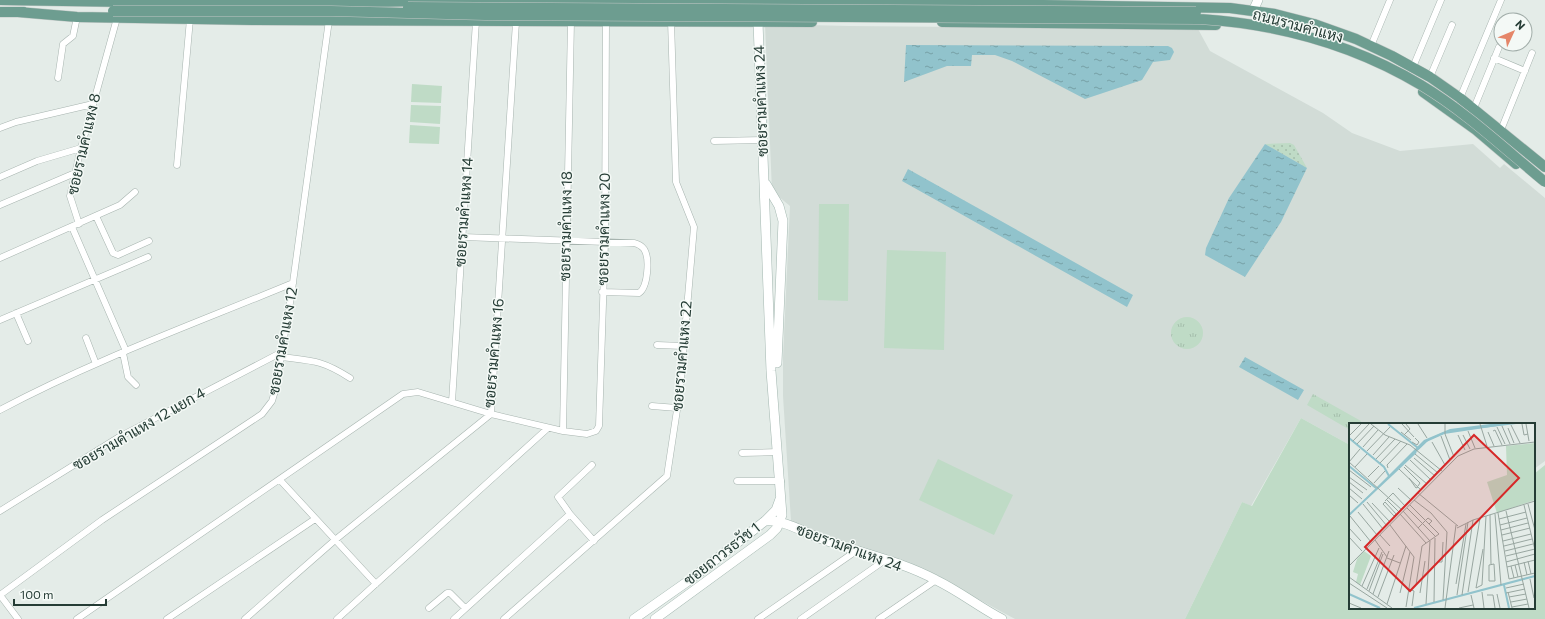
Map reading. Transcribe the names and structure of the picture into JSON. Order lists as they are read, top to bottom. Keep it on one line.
{"streets":{"main road":["ถนนรามคำแหง","ซอยรามคำแหง 24","ซอยถาวรธวัช 1"],"street":["ซอยรามคำแหง 8","ซอยรามคำแหง 14","ซอยรามคำแหง 18","ซอยรามคำแหง 20","ซอยรามคำแหง 12","ซอยรามคำแหง 16","ซอยรามคำแหง 22","ซอยรามคำแหง 12 แยก 4"]},"crossings":[["ถนนรามคำแหง","ซอยรามคำแหง 24"],["ถนนรามคำแหง","ซอยรามคำแหง 8"],["ถนนรามคำแหง","ซอยรามคำแหง 14"],["ถนนรามคำแหง","ซอยรามคำแหง 18"],["ถนนรามคำแหง","ซอยรามคำแหง 20"],["ถนนรามคำแหง","ซอยรามคำแหง 12"],["ถนนรามคำแหง","ซอยรามคำแหง 16"],["ถนนรามคำแหง","ซอยรามคำแหง 22"],["ซอยรามคำแหง 24","ซอยถาวรธวัช 1"],["ซอยรามคำแหง 18","ซอยรามคำแหง 20"],["ซอยรามคำแหง 12","ซอยรามคำแหง 12 แยก 4"]],"scale_bar":"100 m","north":"top right"}
